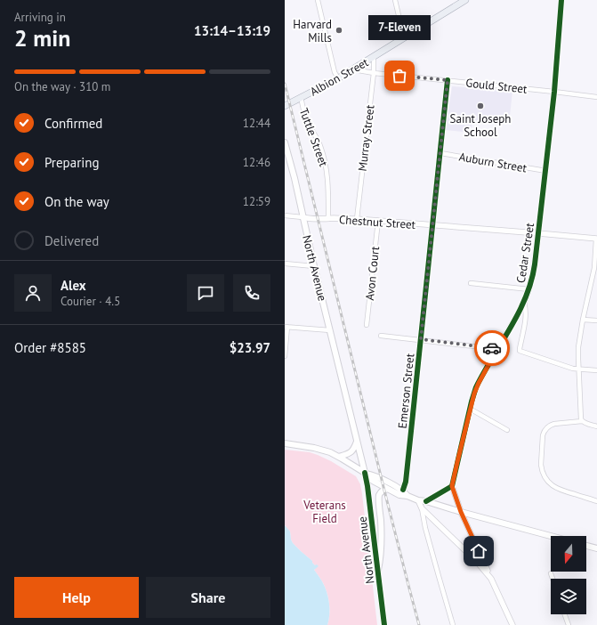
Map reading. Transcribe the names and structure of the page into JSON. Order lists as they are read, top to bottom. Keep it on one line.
{"streets":{"main road":["Albion Street","North Avenue"],"street":["Gould Street","Tuttle Street","Murray Street","Auburn Street","Chestnut Street","Cedar Street","Avon Court","Emerson Street"]},"crossings":[["Albion Street","Gould Street"],["Albion Street","Tuttle Street"],["Albion Street","Murray Street"],["Gould Street","Murray Street"],["Gould Street","Cedar Street"],["Gould Street","Emerson Street"],["Tuttle Street","Chestnut Street"],["Murray Street","Chestnut Street"],["Auburn Street","Cedar Street"],["Auburn Street","Emerson Street"],["Chestnut Street","Cedar Street"],["Chestnut Street","North Avenue"],["Chestnut Street","Avon Court"],["Chestnut Street","Emerson Street"]],"parks":["Veterans Field"],"places":["Harvard Mills","7-Eleven","Saint Joseph School"],"north":"bottom","page":{"heading":["2 min","Arriving in","13:14–13:19"],"panel":["Alex","Courier · 4.5","Order #8585","$23.97"],"bubble":"7-Eleven","bar":"On the way · 310 m","list":[["Confirmed","12:44"],["Preparing","12:46"],["On the way","12:59"],"Delivered"],"buttons":["Help","Share"]}}
